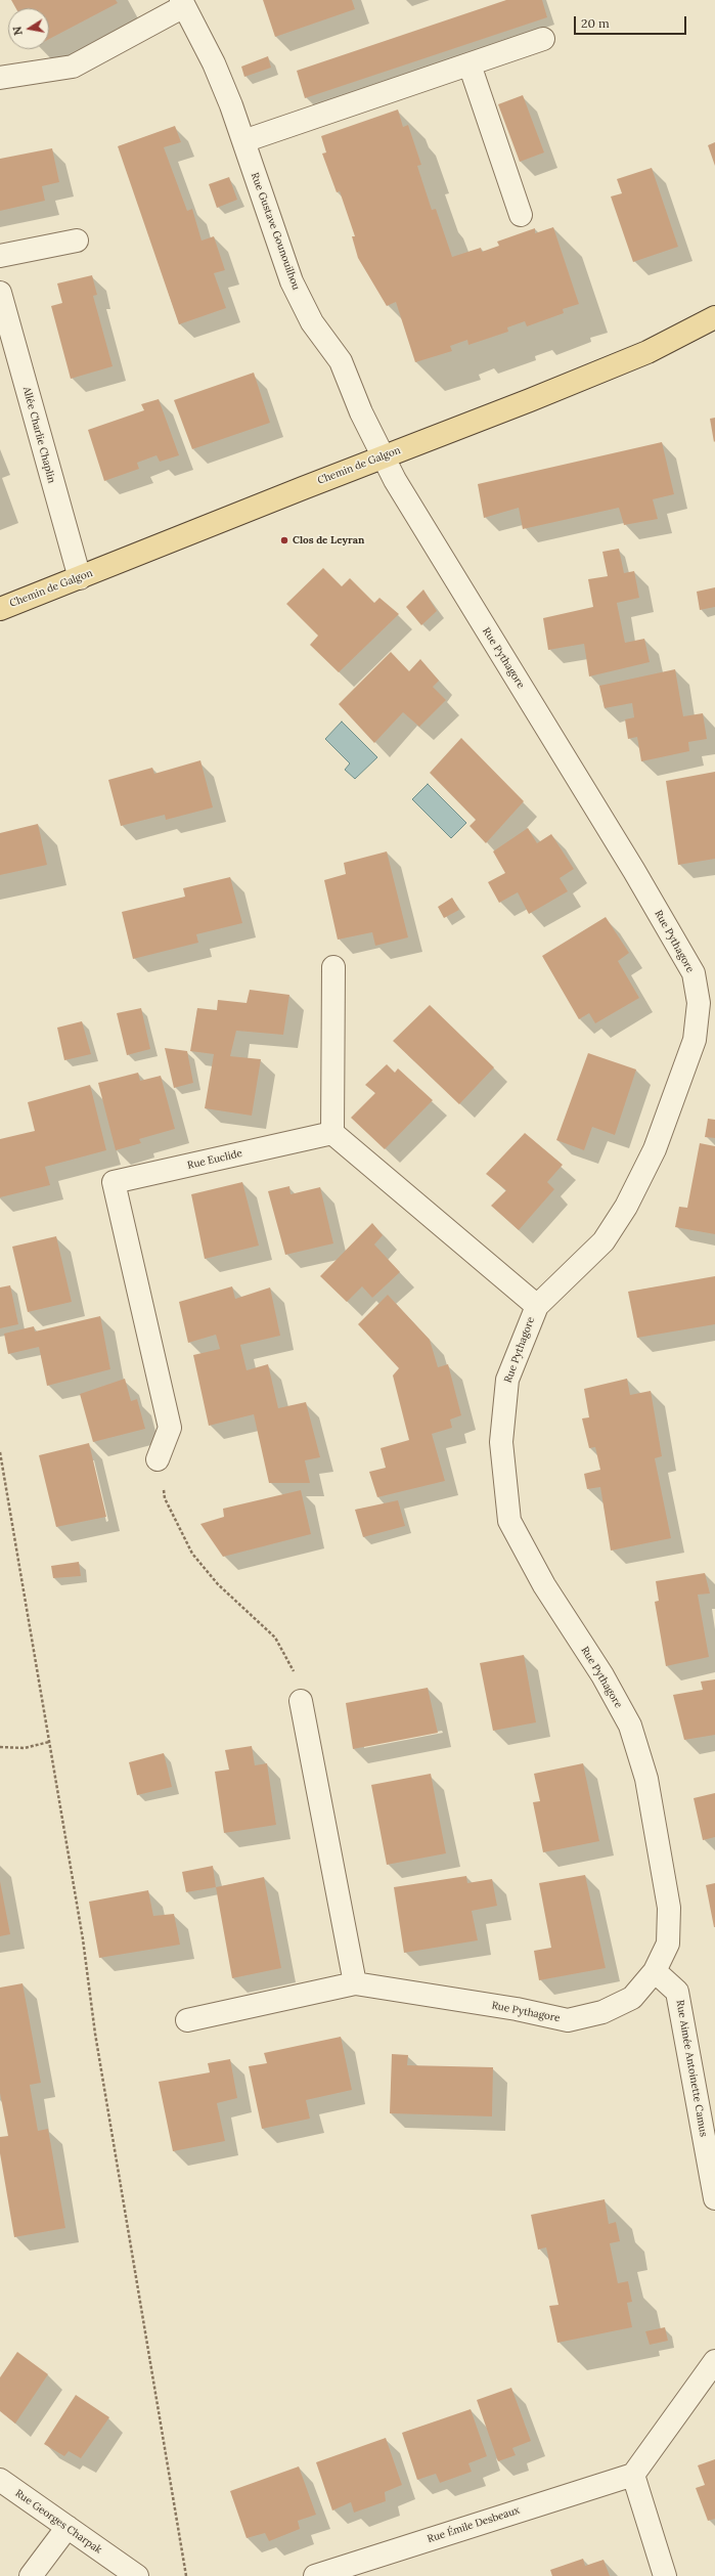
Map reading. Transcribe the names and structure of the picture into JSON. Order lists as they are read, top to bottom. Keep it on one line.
{"streets":{"main road":["Chemin de Galgon"],"street":["Rue Gustave Gounouilhou","Allée Charlie Chaplin","Rue Pythagore","Rue Euclide","Rue Aimée Antoinette Camus","Rue Georges Charpak","Rue Émile Desbeaux"]},"crossings":[["Rue Gustave Gounouilhou","Chemin de Galgon"],["Rue Gustave Gounouilhou","Rue Pythagore"],["Allée Charlie Chaplin","Chemin de Galgon"],["Chemin de Galgon","Rue Pythagore"],["Rue Pythagore","Rue Aimée Antoinette Camus"]],"places":["Clos de Leyran"],"scale_bar":"20 m","north":"left"}
